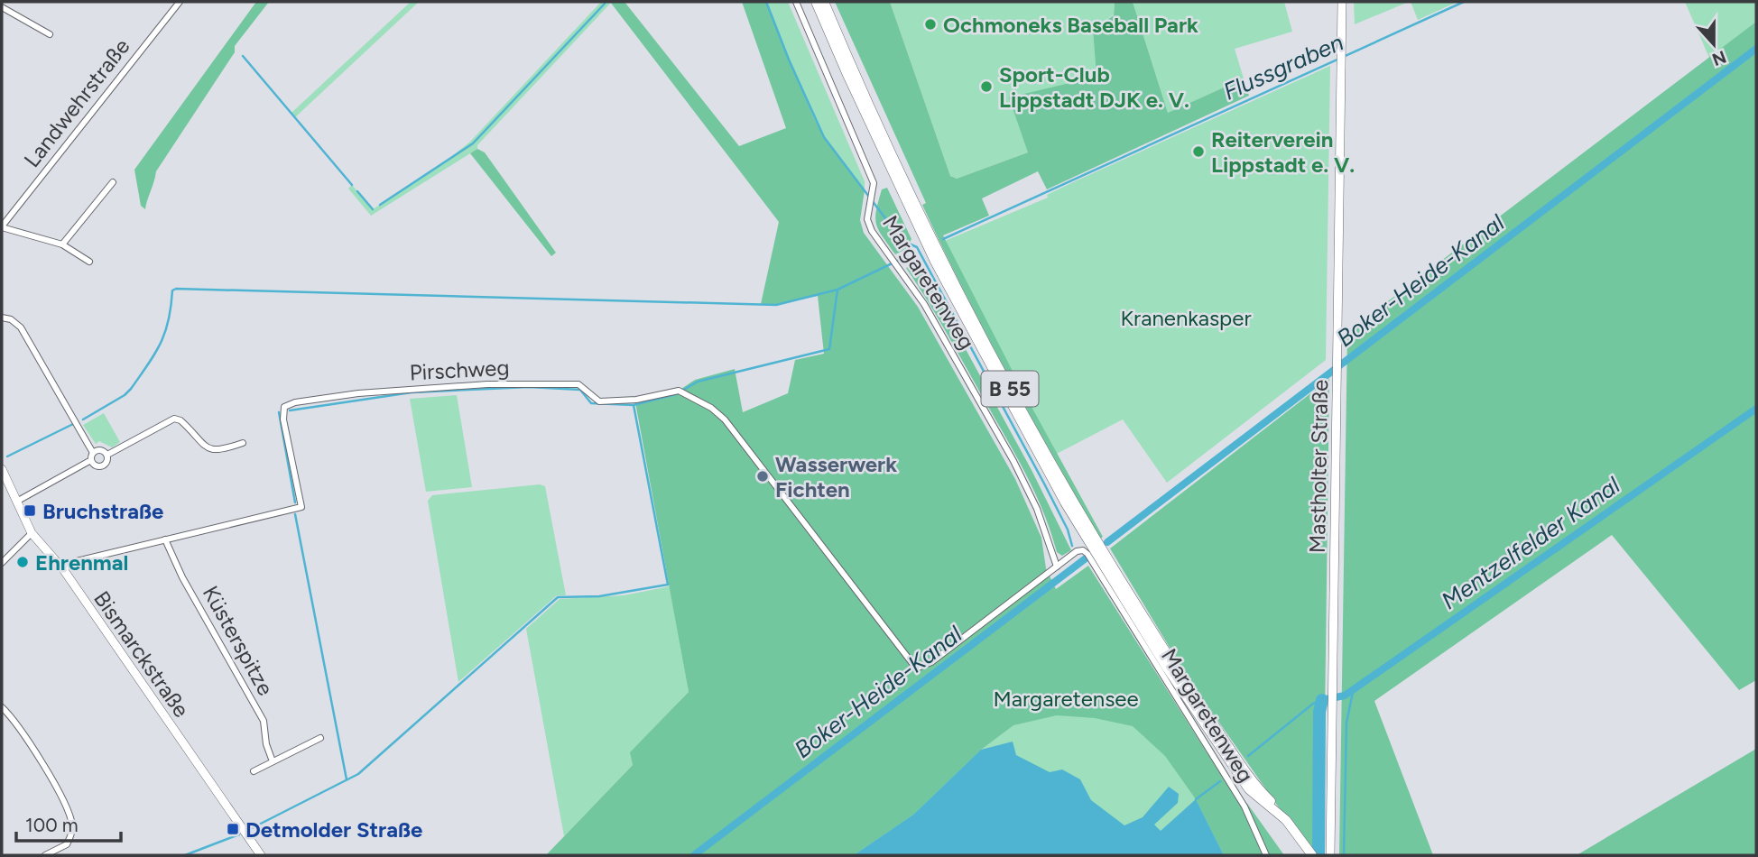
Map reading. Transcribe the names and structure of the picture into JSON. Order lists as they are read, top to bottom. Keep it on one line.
{"streets":{"main road":["B 55"],"street":["Landwehrstraße","Margaretenweg","Pirschweg","Mastholter Straße","Küsterspitze","Bismarckstraße"]},"crossings":[["Margaretenweg","Pirschweg"],["Pirschweg","Küsterspitze"]],"water":["Flussgraben","Boker-Heide-Kanal","Mentzelfelder Kanal"],"parks":["Kranenkasper","Margaretensee"],"places":{"other":["Ochmoneks Baseball Park","Sport-Club Lippstadt DJK e. V.","Reiterverein Lippstadt e. V.","Wasserwerk Fichten","Ehrenmal"],"transit":["Bruchstraße","Detmolder Straße"]},"scale_bar":"100 m","north":"bottom"}
